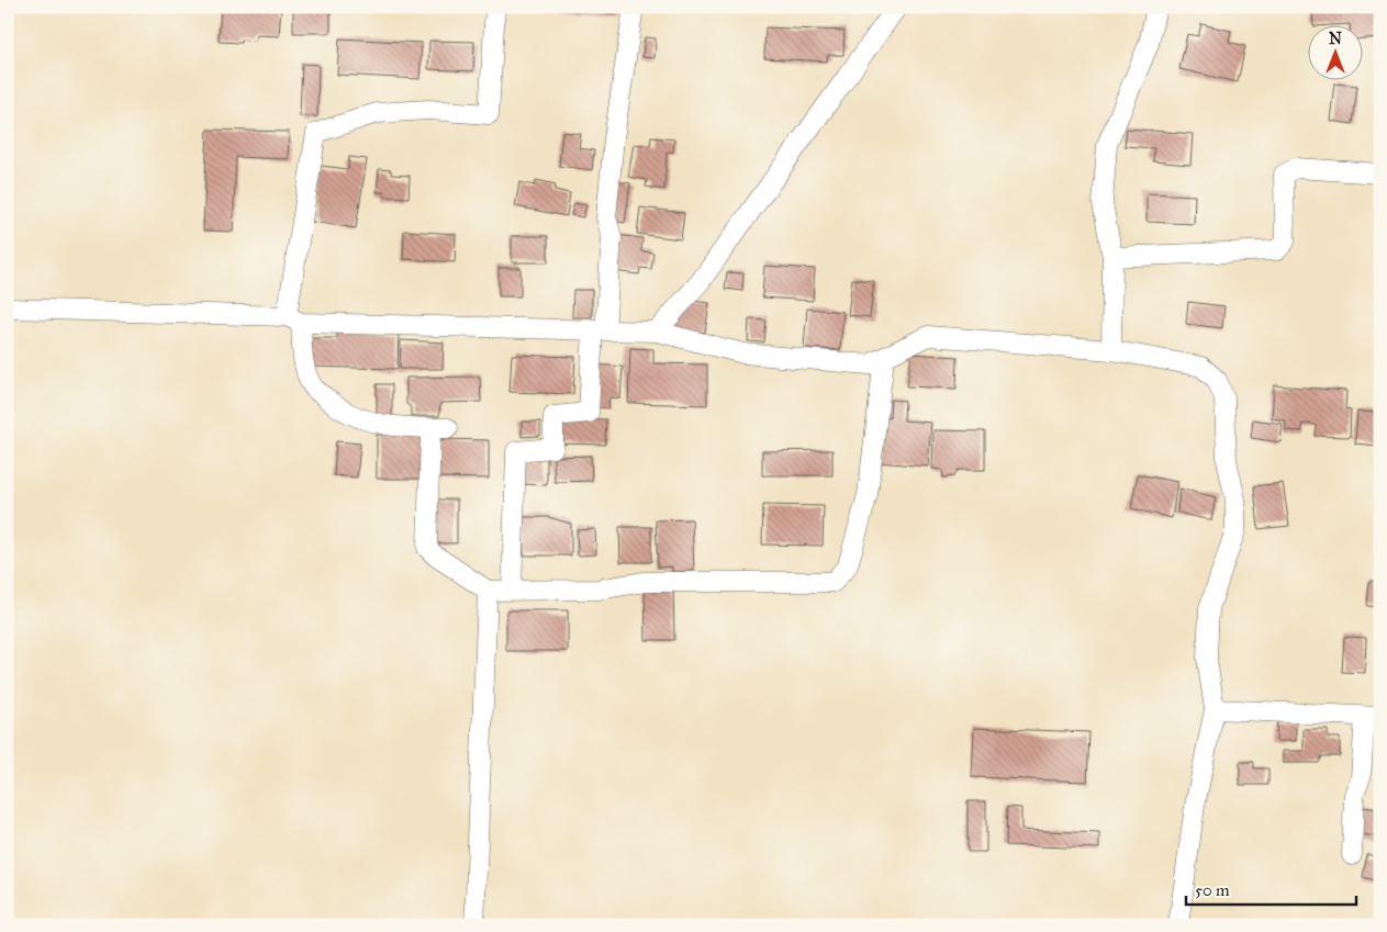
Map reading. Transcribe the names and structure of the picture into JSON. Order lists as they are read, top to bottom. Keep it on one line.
{"scale_bar":"50 m","north":"top"}
